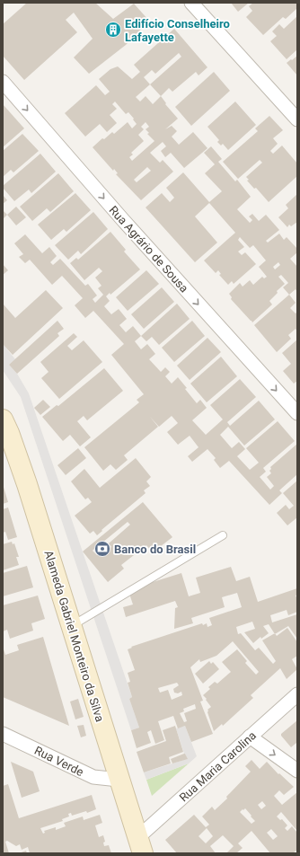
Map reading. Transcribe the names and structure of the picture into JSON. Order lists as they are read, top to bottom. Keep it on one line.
{"streets":{"street":["Rua Agrário de Sousa","Alameda Gabriel Monteiro da Silva","Rua Verde","Rua Maria Carolina"]},"crossings":[["Alameda Gabriel Monteiro da Silva","Rua Verde"],["Alameda Gabriel Monteiro da Silva","Rua Maria Carolina"]],"one_way":["Rua Agrário de Sousa"],"places":{"building":["Edifício Conselheiro Lafayette"],"bank":["Banco do Brasil"]}}
